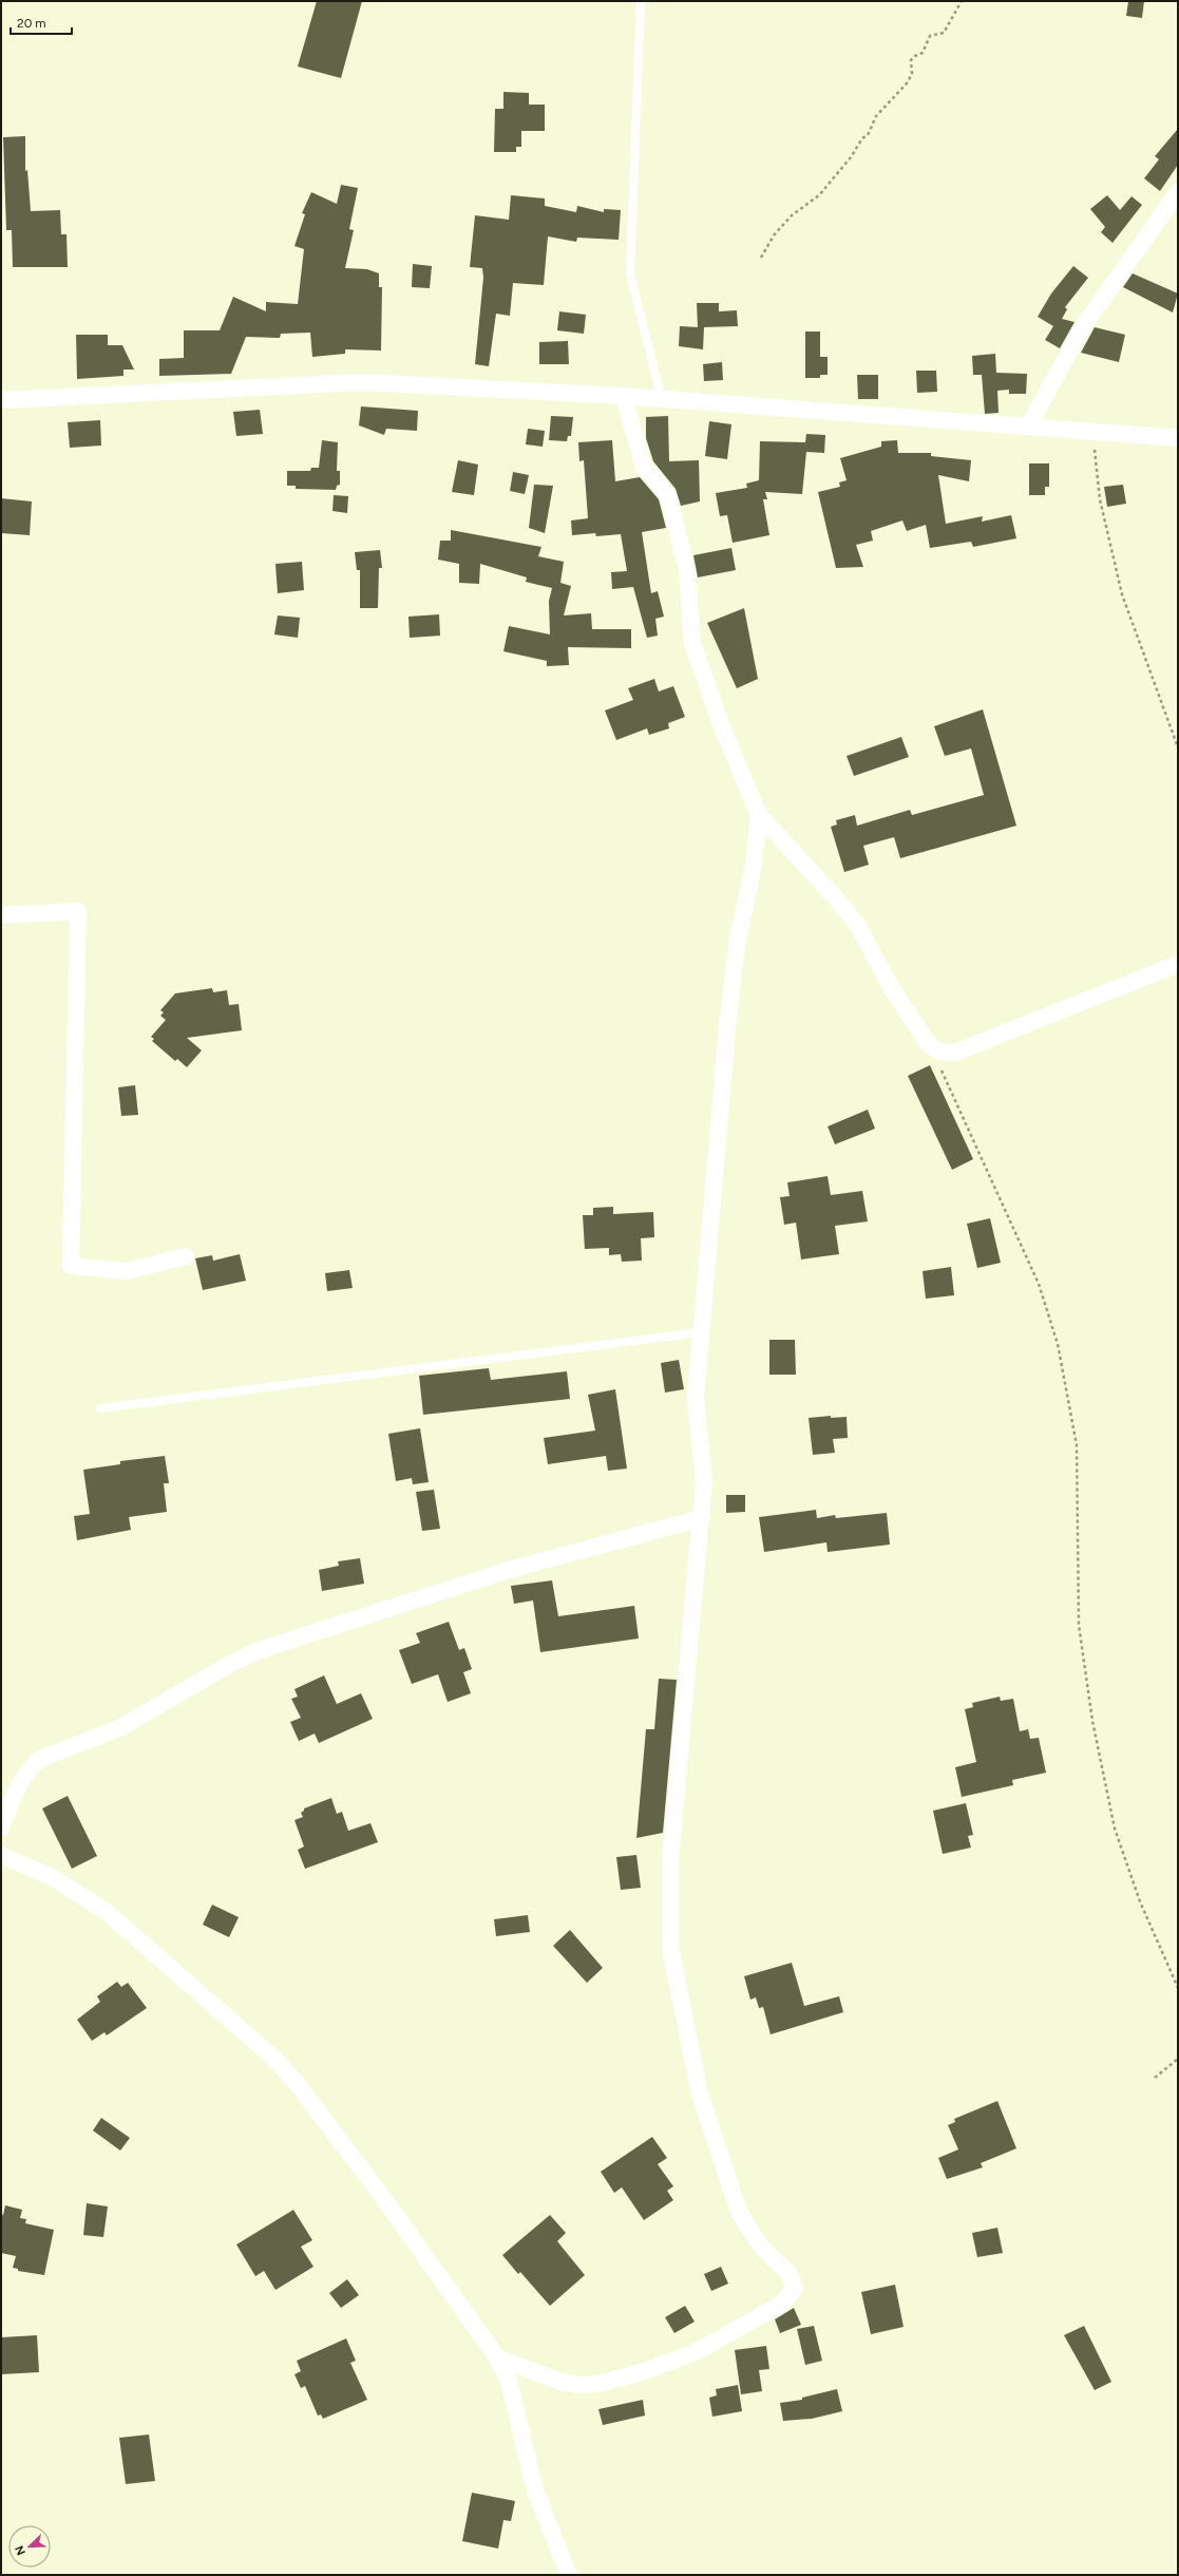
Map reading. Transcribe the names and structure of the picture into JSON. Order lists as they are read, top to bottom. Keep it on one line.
{"scale_bar":"20 m","north":"bottom left"}
